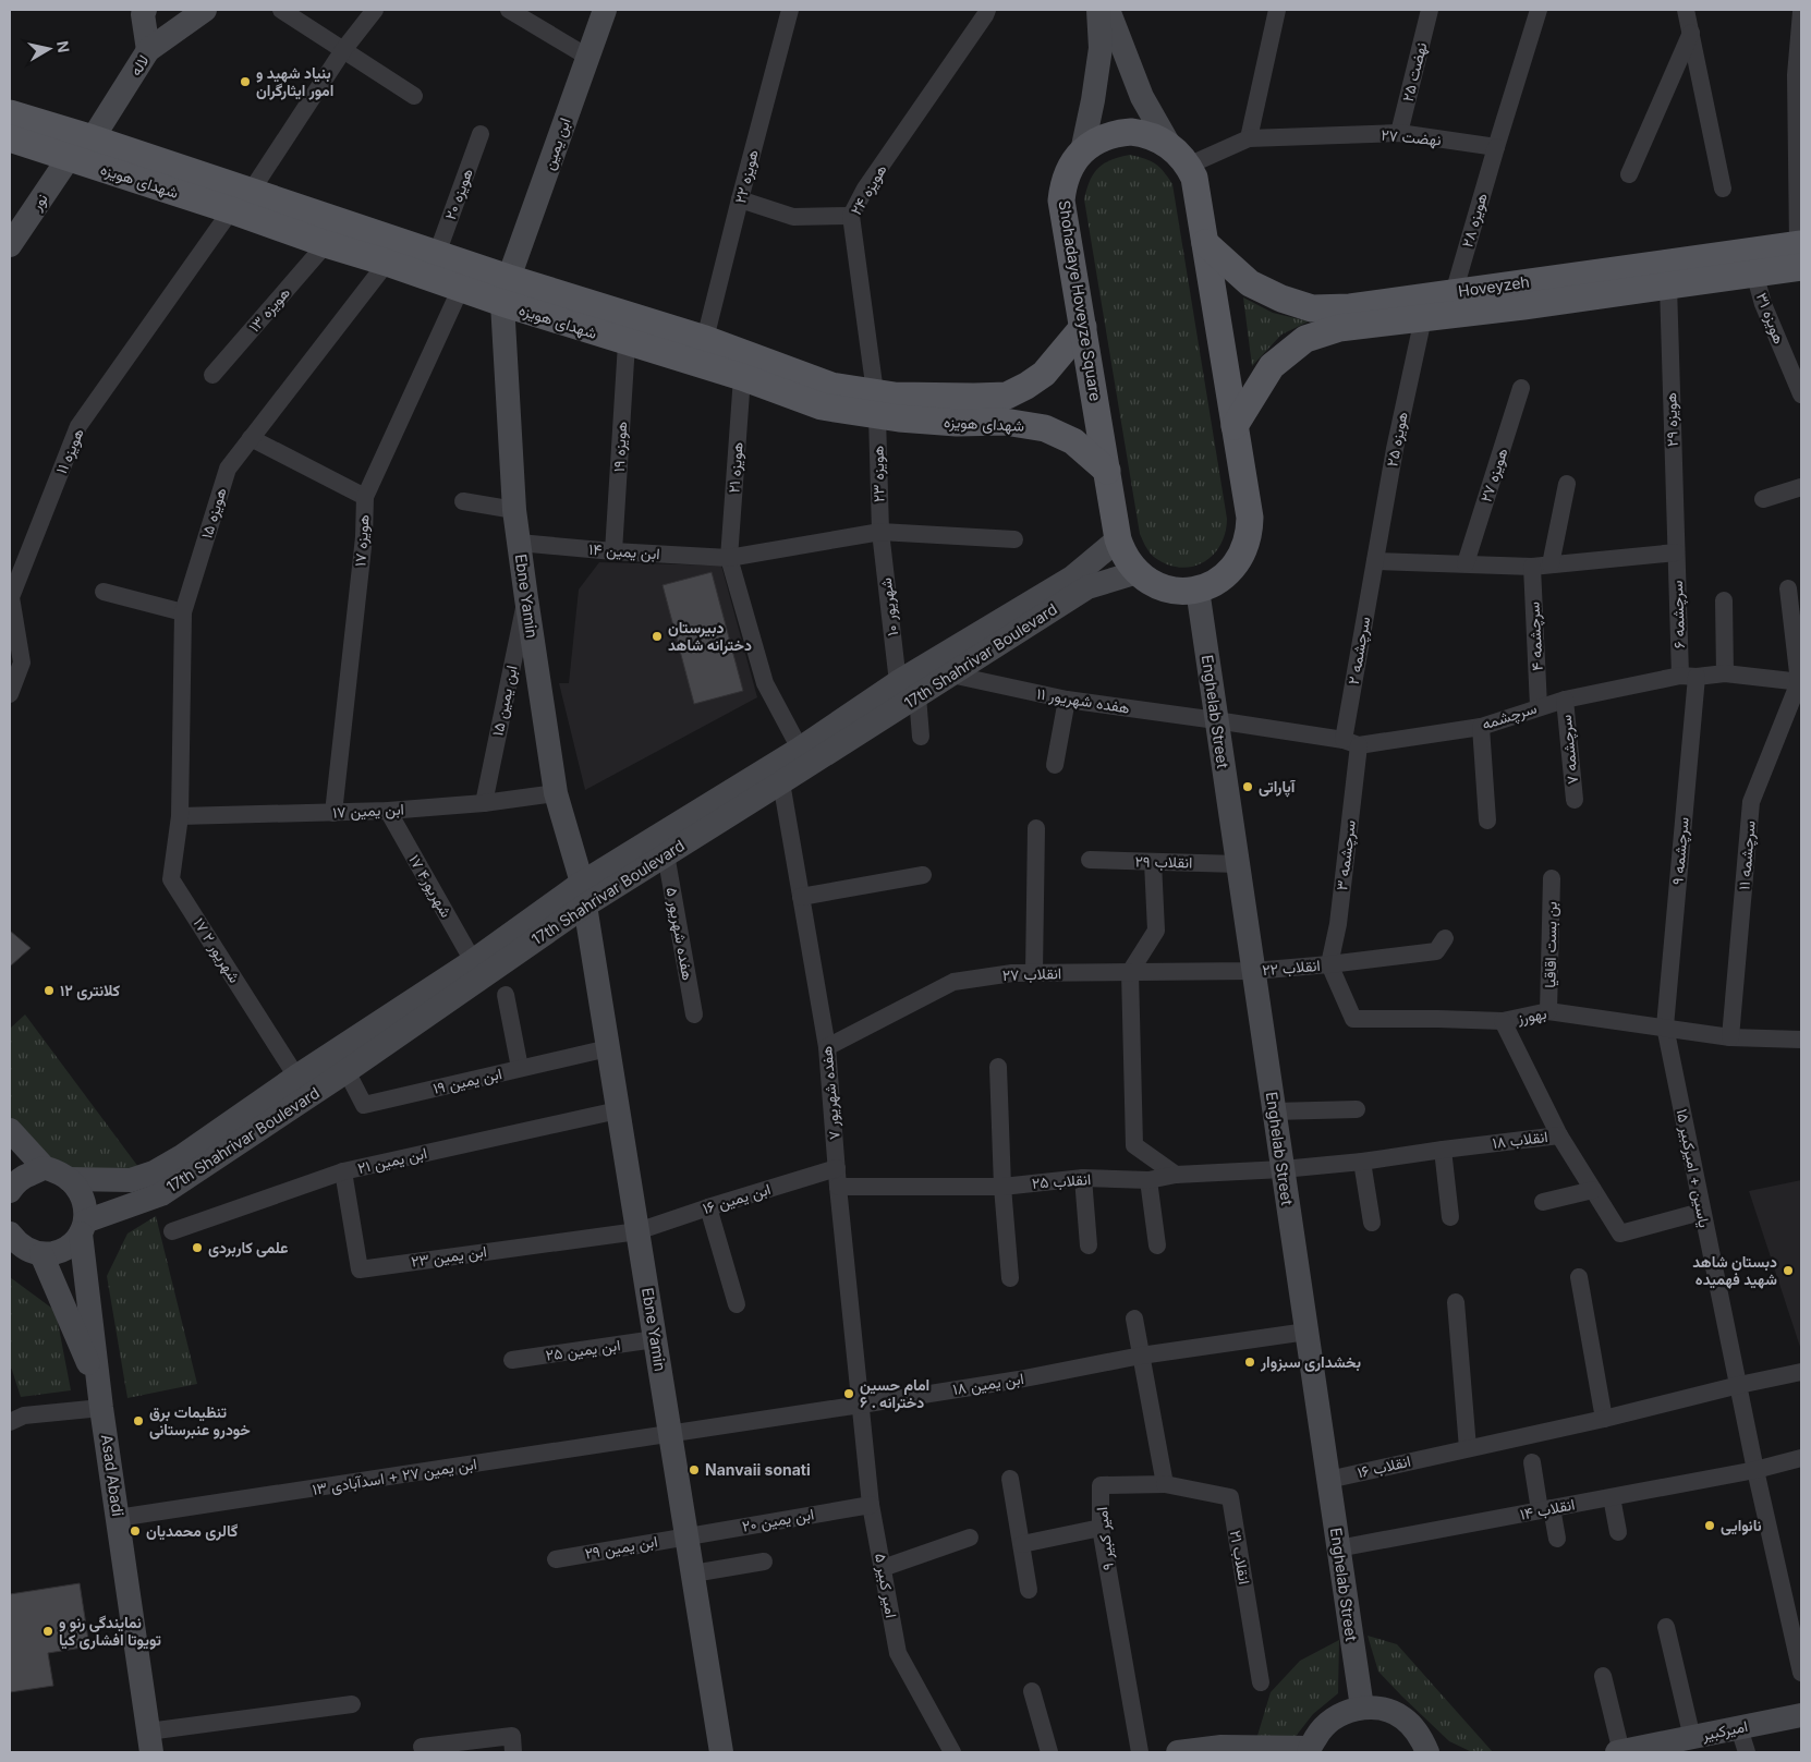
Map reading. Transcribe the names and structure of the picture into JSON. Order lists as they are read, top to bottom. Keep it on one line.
{"streets":{"main road":["لاله","ابن یمین","شهدای هویزه","نور","Hoveyzeh","Shohadaye Hoveyze Square","Ebne Yamin","17th Shahrivar Boulevard","Enghelab Street","Asad Abadi","امیرکبیر"],"street":["نهضت ۲۵","نهضت ۲۷","هویزه ۲۲","هویزه ۲۴","هویزه ۲۰","هویزه ۲۸","هویزه ۱۳","هویزه ۳۱","هویزه ۲۹","هویزه ۲۵","هویزه ۱۹","هویزه ۱۱","هویزه ۲۱","هویزه ۲۳","هویزه ۲۷","هویزه ۱۵","هویزه ۱۷","ابن یمین ۱۴","شهریور ۱۰","سرچشمه ۶","سرچشمه ۴","سرچشمه ۲","ابن یمین ۱۵","هفده شهریور ۱۱","سرچشمه","سرچشمه ۷","ابن یمین ۱۷","سرچشمه ۹","سرچشمه ۳","سرچشمه ۱۱","انقلاب ۲۹","۱۷ شهریور۴","هفده شهریور ۵","بن بست اقاقیا","۱۷ شهریور ۲","انقلاب ۲۲","انقلاب ۲۷","بهورز","ابن یمین ۱۹","هفده شهریور ۷","انقلاب ۱۸","ابن یمین ۲۱","یاسین + امیرکبیر ۱۵","انقلاب ۲۵","ابن یمین ۱۶","ابن یمین ۲۳","ابن یمین ۲۵","ابن یمین ۱۸","انقلاب ۱۶","ابن یمین ۲۷ + اسدآبادی ۱۳","انقلاب ۱۴","ابن یمین ۲۰","امیر کبیر ۹","ابن یمین ۲۹","انقلاب ۲۱","امیر کبیر ۵"]},"crossings":[["لاله","شهدای هویزه"],["نهضت ۲۵","نهضت ۲۷"],["نهضت ۲۷","هویزه ۲۸"],["نهضت ۲۷","Shohadaye Hoveyze Square"],["ابن یمین","شهدای هویزه"],["ابن یمین","Ebne Yamin"],["هویزه ۲۲","شهدای هویزه"],["شهدای هویزه","هویزه ۲۴"],["شهدای هویزه","هویزه ۲۰"],["شهدای هویزه","نور"],["شهدای هویزه","Shohadaye Hoveyze Square"],["شهدای هویزه","هویزه ۱۳"],["شهدای هویزه","هویزه ۱۹"],["شهدای هویزه","هویزه ۱۱"],["شهدای هویزه","هویزه ۲۱"],["شهدای هویزه","هویزه ۲۳"],["شهدای هویزه","هویزه ۱۵"],["شهدای هویزه","هویزه ۱۷"],["شهدای هویزه","Ebne Yamin"],["هویزه ۲۴","هویزه ۲۳"],["هویزه ۲۸","Hoveyzeh"],["Hoveyzeh","Shohadaye Hoveyze Square"],["Hoveyzeh","هویزه ۳۱"],["Hoveyzeh","هویزه ۲۹"],["Hoveyzeh","هویزه ۲۵"],["Shohadaye Hoveyze Square","17th Shahrivar Boulevard"],["Shohadaye Hoveyze Square","Enghelab Street"],["هویزه ۲۹","سرچشمه ۶"],["هویزه ۲۵","سرچشمه ۲"],["هویزه ۱۹","ابن یمین ۱۴"],["هویزه ۲۱","ابن یمین ۱۴"],["هویزه ۲۳","ابن یمین ۱۴"],["هویزه ۲۳","شهریور ۱۰"],["هویزه ۱۵","ابن یمین ۱۷"],["هویزه ۱۵","۱۷ شهریور ۲"],["هویزه ۱۷","ابن یمین ۱۷"],["ابن یمین ۱۴","Ebne Yamin"],["ابن یمین ۱۴","شهریور ۱۰"],["Ebne Yamin","17th Shahrivar Boulevard"],["Ebne Yamin","ابن یمین ۱۵"],["Ebne Yamin","ابن یمین ۱۷"],["Ebne Yamin","ابن یمین ۱۹"],["Ebne Yamin","ابن یمین ۲۱"],["Ebne Yamin","ابن یمین ۱۶"],["Ebne Yamin","ابن یمین ۲۳"],["Ebne Yamin","ابن یمین ۲۵"],["Ebne Yamin","ابن یمین ۱۸"],["Ebne Yamin","ابن یمین ۲۷ + اسدآبادی ۱۳"],["Ebne Yamin","ابن یمین ۲۰"],["Ebne Yamin","ابن یمین ۲۹"],["شهریور ۱۰","17th Shahrivar Boulevard"],["سرچشمه ۶","سرچشمه"],["سرچشمه ۶","سرچشمه ۹"],["سرچشمه ۴","سرچشمه"],["سرچشمه ۲","سرچشمه"],["سرچشمه ۲","سرچشمه ۳"],["17th Shahrivar Boulevard","هفده شهریور ۱۱"],["17th Shahrivar Boulevard","۱۷ شهریور۴"],["17th Shahrivar Boulevard","هفده شهریور ۵"],["17th Shahrivar Boulevard","۱۷ شهریور ۲"],["17th Shahrivar Boulevard","ابن یمین ۱۹"],["17th Shahrivar Boulevard","هفده شهریور ۷"],["17th Shahrivar Boulevard","Asad Abadi"],["ابن یمین ۱۵","ابن یمین ۱۷"],["هفده شهریور ۱۱","Enghelab Street"],["هفده شهریور ۱۱","سرچشمه"],["Enghelab Street","سرچشمه"],["Enghelab Street","انقلاب ۲۹"],["Enghelab Street","انقلاب ۲۲"],["Enghelab Street","انقلاب ۲۷"],["Enghelab Street","انقلاب ۱۸"],["Enghelab Street","انقلاب ۲۵"],["Enghelab Street","ابن یمین ۱۸"],["Enghelab Street","انقلاب ۱۶"],["Enghelab Street","انقلاب ۱۴"],["سرچشمه","سرچشمه ۷"],["سرچشمه","سرچشمه ۹"],["سرچشمه","سرچشمه ۳"],["سرچشمه","سرچشمه ۱۱"],["ابن یمین ۱۷","۱۷ شهریور۴"],["ابن یمین ۱۷","۱۷ شهریور ۲"],["سرچشمه ۹","بهورز"],["سرچشمه ۹","یاسین + امیرکبیر ۱۵"],["سرچشمه ۳","انقلاب ۲۲"],["سرچشمه ۳","بهورز"],["سرچشمه ۱۱","بهورز"],["بن بست اقاقیا","بهورز"],["انقلاب ۲۲","انقلاب ۲۷"],["انقلاب ۲۲","بهورز"],["انقلاب ۲۷","هفده شهریور ۷"],["بهورز","یاسین + امیرکبیر ۱۵"],["هفده شهریور ۷","انقلاب ۲۵"],["هفده شهریور ۷","ابن یمین ۱۶"],["هفده شهریور ۷","ابن یمین ۱۸"],["هفده شهریور ۷","امیر کبیر ۵"],["انقلاب ۱۸","یاسین + امیرکبیر ۱۵"],["انقلاب ۱۸","انقلاب ۲۵"],["ابن یمین ۲۱","ابن یمین ۲۳"],["یاسین + امیرکبیر ۱۵","انقلاب ۱۶"],["یاسین + امیرکبیر ۱۵","انقلاب ۱۴"],["ابن یمین ۱۶","ابن یمین ۲۳"],["ابن یمین ۱۸","ابن یمین ۲۷ + اسدآبادی ۱۳"],["ابن یمین ۱۸","امیر کبیر ۵"],["Asad Abadi","ابن یمین ۲۷ + اسدآبادی ۱۳"],["ابن یمین ۲۰","ابن یمین ۲۹"],["ابن یمین ۲۰","امیر کبیر ۵"],["امیر کبیر ۹","انقلاب ۲۱"]],"places":["بنیاد شهید و امور ایثارگران","دبیرستان دخترانه شاهد","آپاراتی","کلانتری ۱۲","علمی کاربردی","دبستان شاهد شهید فهمیده","بخشداری سبزوار","امام حسین ۶ . دخترانه","تنظیمات برق خودرو عنبرستانی","Nanvaii sonati","نانوایی","گالری محمدیان","نمایندگی رنو و تویوتا افشاری کیا"],"north":"right"}
